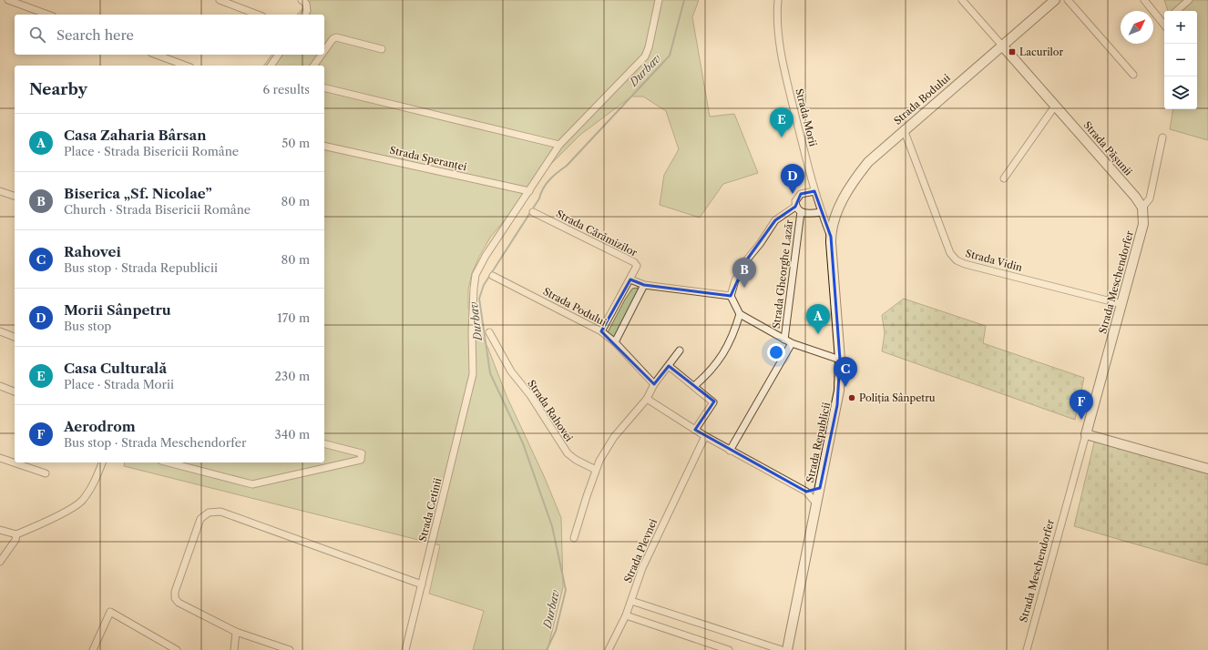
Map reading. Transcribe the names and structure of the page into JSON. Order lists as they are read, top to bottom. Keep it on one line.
{"streets":{"main road":["Strada Bodului","Strada Pășunii","Strada Meschendorfer","Strada Republicii"],"street":["Strada Morii","Strada Speranței","Strada Cărămizilor","Strada Vidin","Strada Gheorghe Lazăr","Strada Podului","Strada Rahovei","Strada Cetinii","Strada Plevnei"]},"crossings":[["Strada Bodului","Strada Morii"],["Strada Bodului","Strada Pășunii"],["Strada Bodului","Strada Vidin"],["Strada Bodului","Strada Republicii"],["Strada Morii","Strada Republicii"],["Strada Pășunii","Strada Meschendorfer"],["Strada Speranței","Strada Cetinii"],["Strada Vidin","Strada Meschendorfer"]],"water":["Durbav"],"places":{"transit":["Lacurilor"],"other":["Poliția Sânpetru"]},"north":"top right","page":{"map_buttons":["+","−"],"search":"Search here","heading":["Nearby","6 results"],"pins":["E","D","B","A","C","F"],"list":[{"mark":"A","name":"Casa Zaharia Bârsan","note":"Place · Strada Bisericii Române","value":"50 m"},{"mark":"B","name":"Biserica „Sf. Nicolae”","note":"Church · Strada Bisericii Române","value":"80 m"},{"mark":"C","name":"Rahovei","note":"Bus stop · Strada Republicii","value":"80 m"},{"mark":"D","name":"Morii Sânpetru","note":"Bus stop","value":"170 m"},{"mark":"E","name":"Casa Culturală","note":"Place · Strada Morii","value":"230 m"},{"mark":"F","name":"Aerodrom","note":"Bus stop · Strada Meschendorfer","value":"340 m"}]}}
